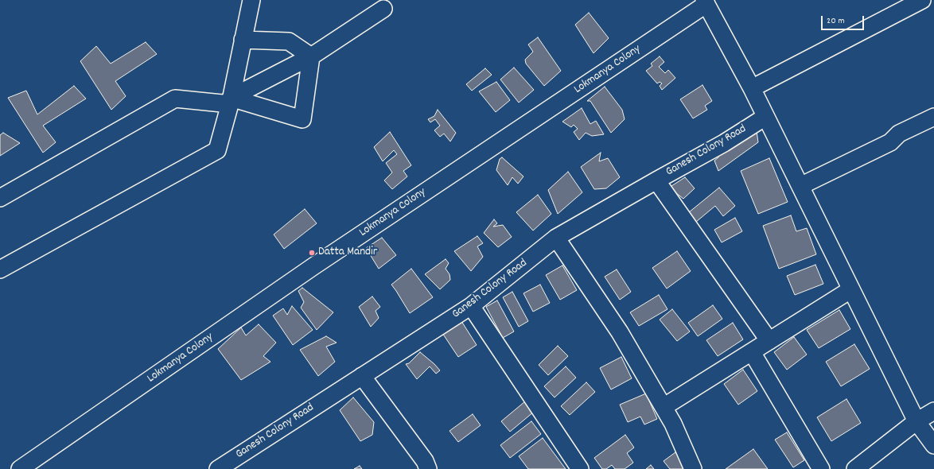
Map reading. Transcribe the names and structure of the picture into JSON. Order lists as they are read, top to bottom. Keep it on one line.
{"streets":{"street":["Lokmanya Colony","Ganesh Colony Road"]},"places":["Datta Mandir"],"scale_bar":"20 m"}
